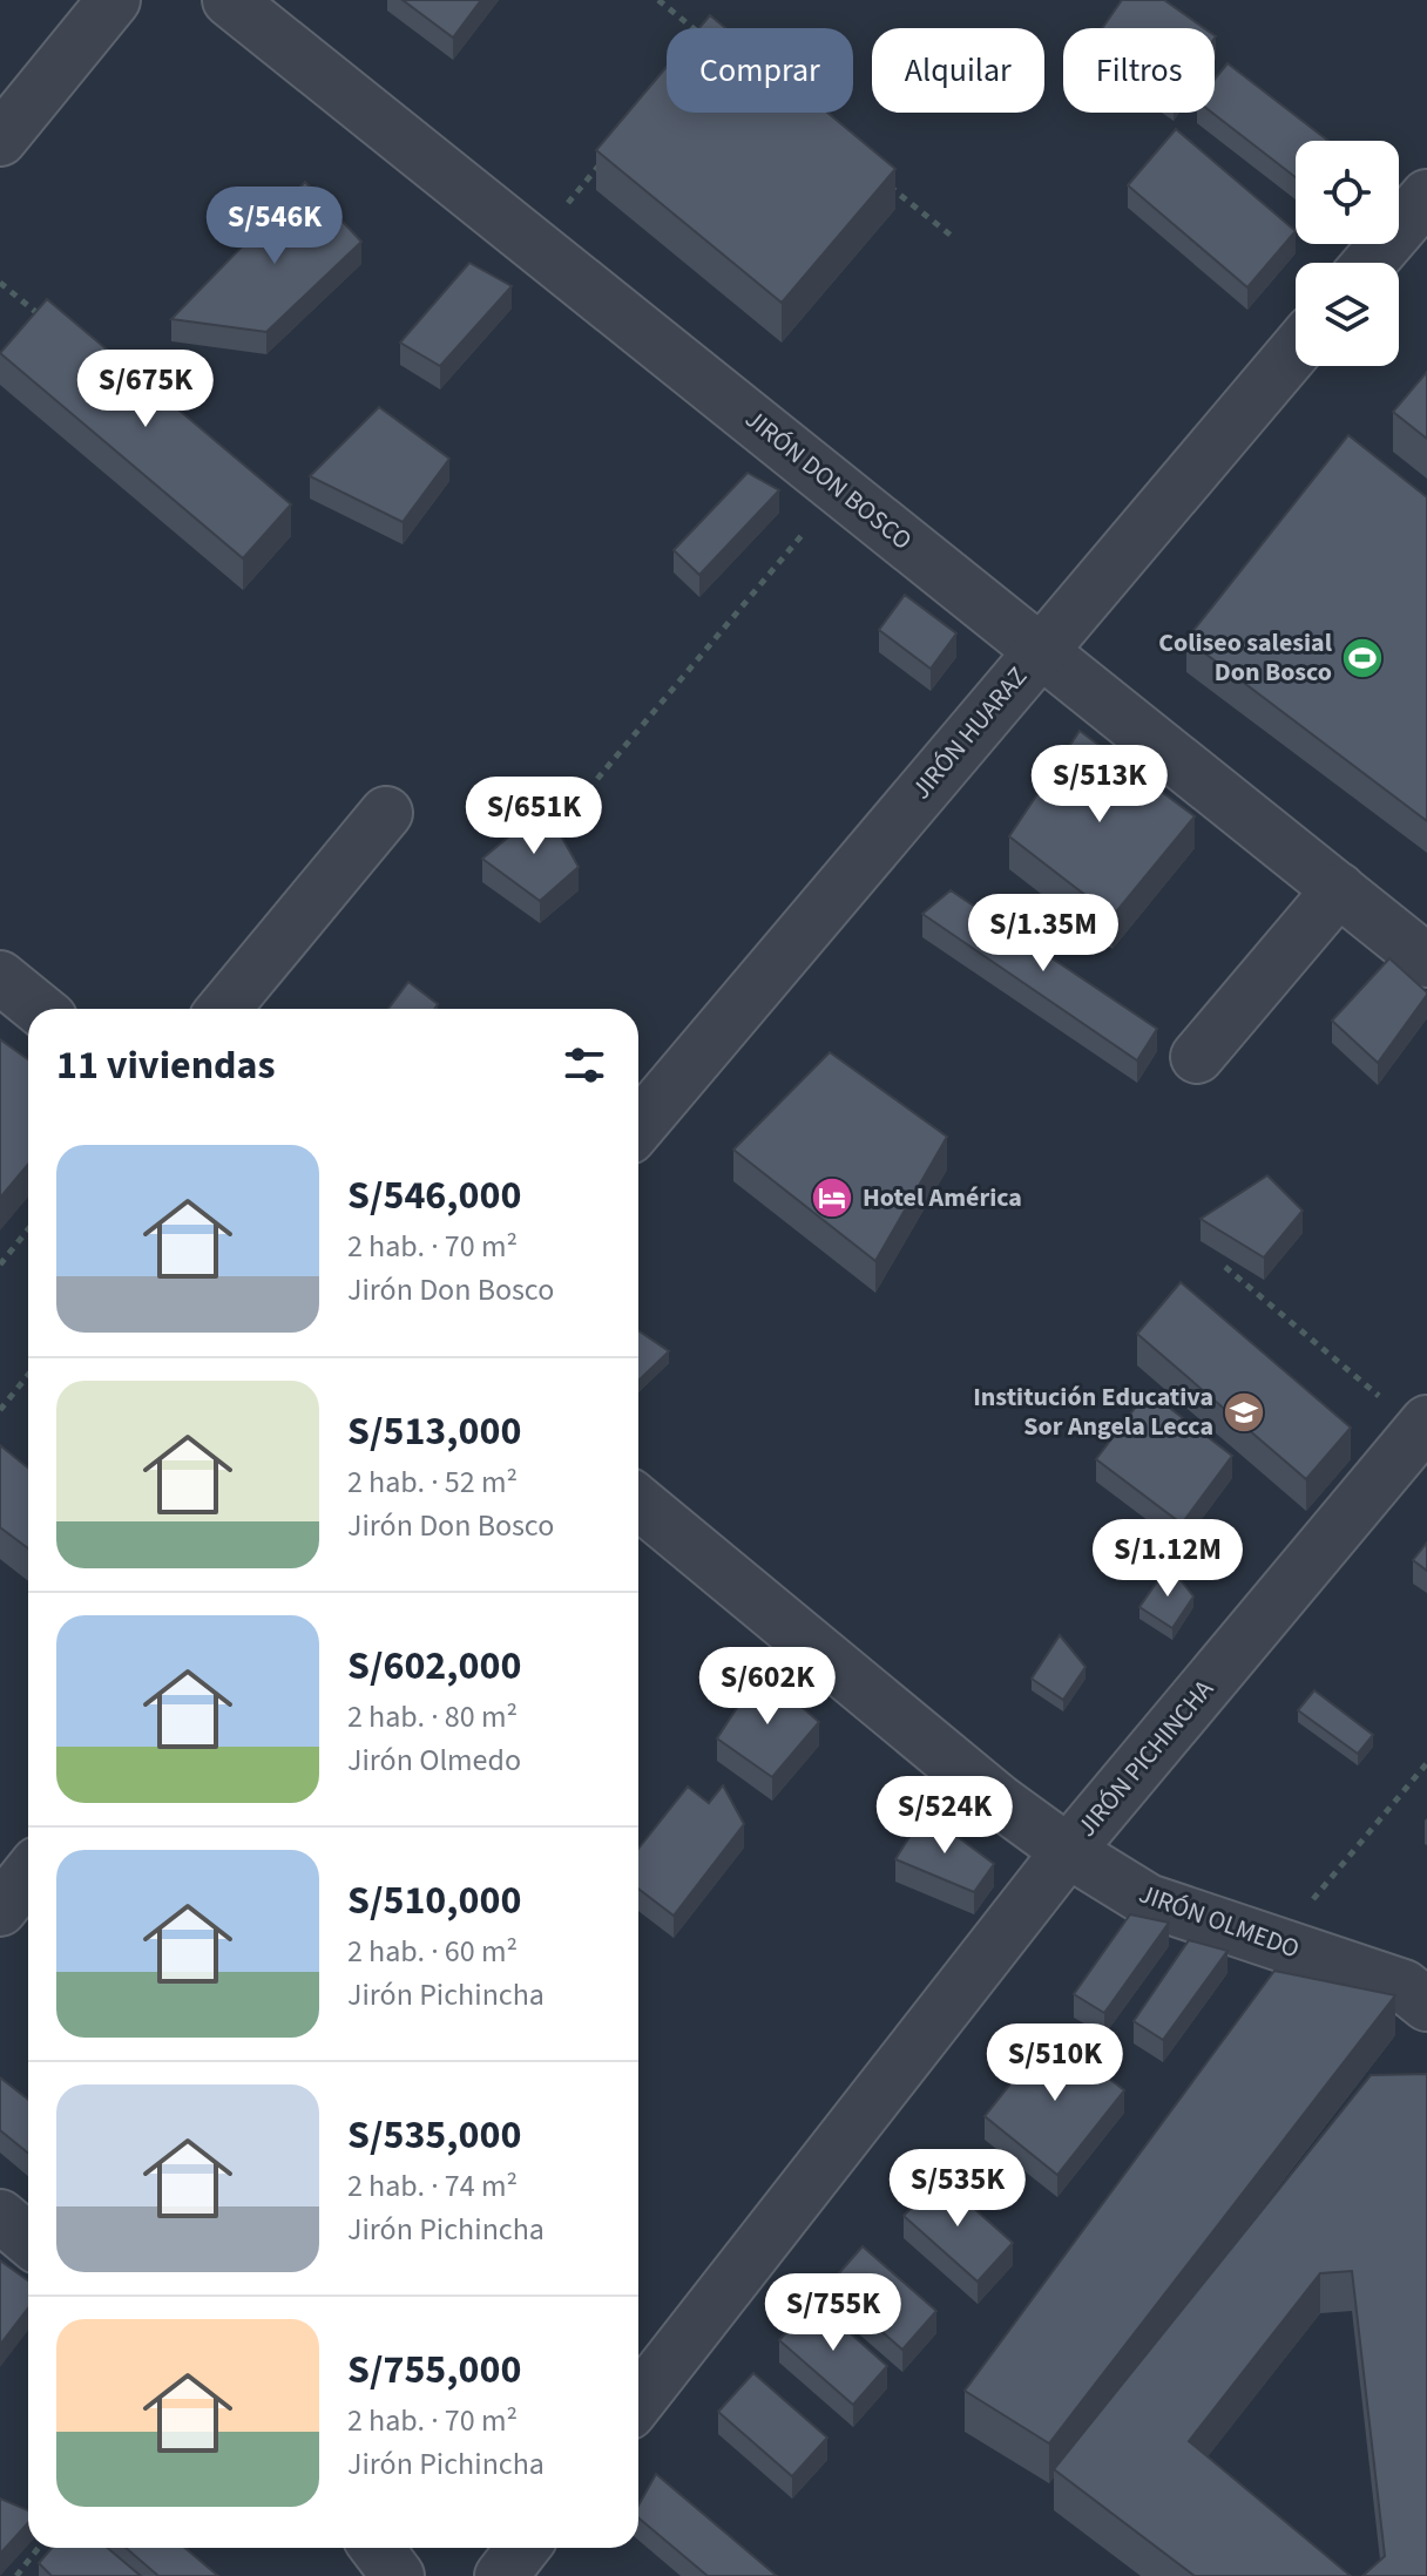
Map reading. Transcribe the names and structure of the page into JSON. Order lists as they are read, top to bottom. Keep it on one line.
{"streets":{"street":["JIRÓN DON BOSCO","JIRÓN HUARAZ","JIRÓN PICHINCHA","JIRÓN OLMEDO"]},"crossings":[["JIRÓN DON BOSCO","JIRÓN HUARAZ"],["JIRÓN PICHINCHA","JIRÓN OLMEDO"]],"places":{"sports":["Coliseo salesial Don Bosco"],"hotel":["Hotel América"],"school or university":["Institución Educativa Sor Angela Lecca"]},"page":{"chip":["Comprar","Alquilar","Filtros"],"price":["S/546K","S/675K","S/513K","S/651K","S/1.35M","S/1.12M","S/602K","S/524K","S/510K","S/535K","S/755K"],"heading":"11 viviendas","list":[{"name":"S/546,000","note":"2 hab. · 70 m² · Jirón Don Bosco"},{"name":"S/513,000","note":"2 hab. · 52 m² · Jirón Don Bosco"},{"name":"S/602,000","note":"2 hab. · 80 m² · Jirón Olmedo"},{"name":"S/510,000","note":"2 hab. · 60 m² · Jirón Pichincha"},{"name":"S/535,000","note":"2 hab. · 74 m² · Jirón Pichincha"},{"name":"S/755,000","note":"2 hab. · 70 m² · Jirón Pichincha"}]}}
